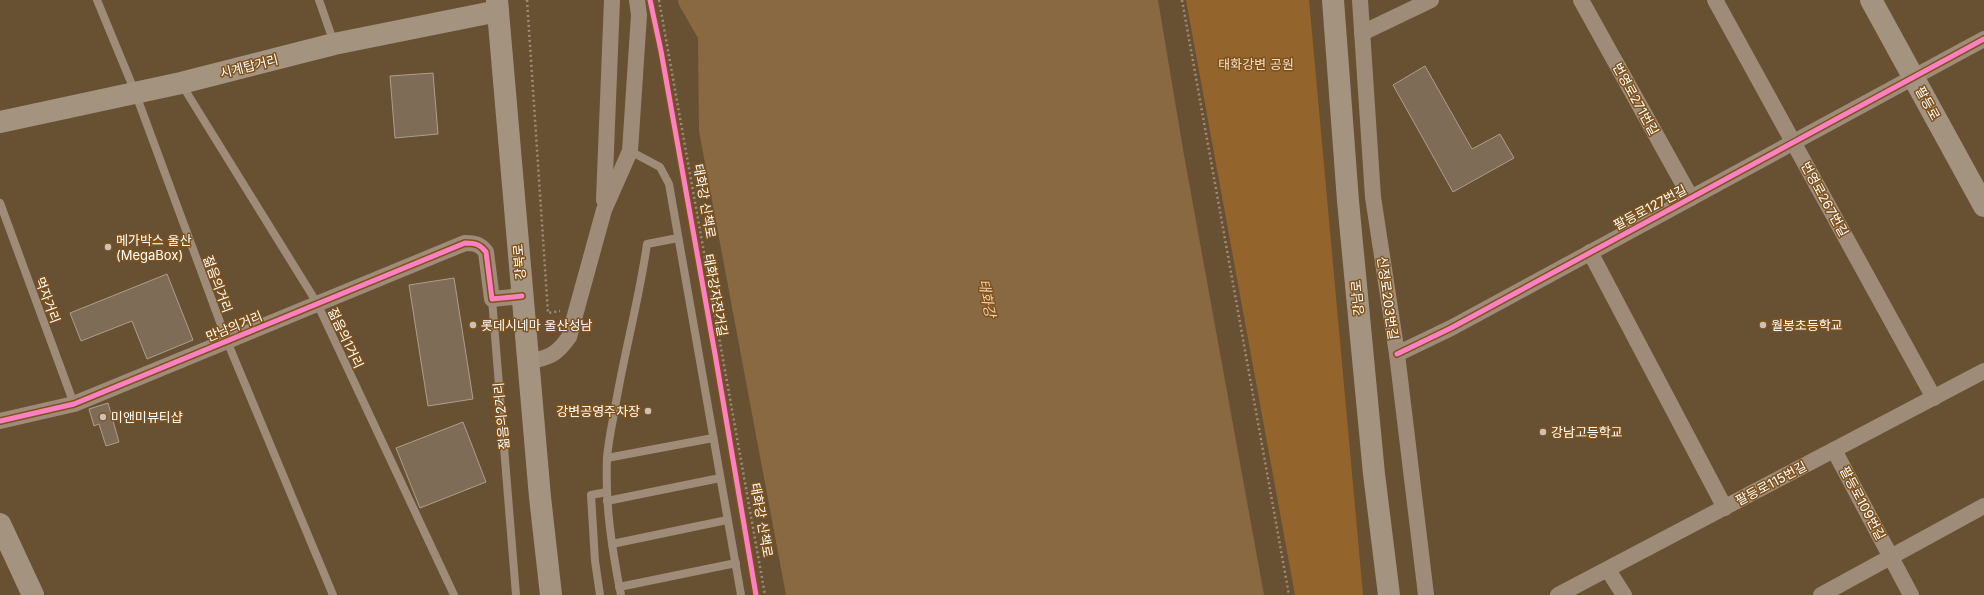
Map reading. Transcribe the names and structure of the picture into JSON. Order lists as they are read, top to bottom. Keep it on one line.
{"streets":{"main road":["시계탑거리","팔등로","강북로","강남로"],"street":["번영로271번길","번영로267번길","팔등로127번길","신정로203번길","만남의거리","젊음의2거리","팔등로115번길","팔등로109번길"],"lane":["젊음의거리","먹자거리","젊음의1거리"],"path":["태화강 산책로"],"cycle path":["태화강자전거길"]},"crossings":[["시계탑거리","강북로"],["시계탑거리","젊음의거리"],["시계탑거리","젊음의1거리"],["번영로271번길","팔등로127번길"],["팔등로","팔등로127번길"],["번영로267번길","팔등로127번길"],["번영로267번길","팔등로115번길"],["팔등로127번길","신정로203번길"],["젊음의거리","만남의거리"],["먹자거리","만남의거리"],["만남의거리","젊음의1거리"],["만남의거리","젊음의2거리"],["팔등로115번길","팔등로109번길"]],"water":["태화강"],"parks":["태화강변 공원"],"places":["메가박스 울산 (MegaBox)","롯데시네마 울산성남","월봉초등학교","강변공영주차장","미앤미뷰티샵","강남고등학교"]}
